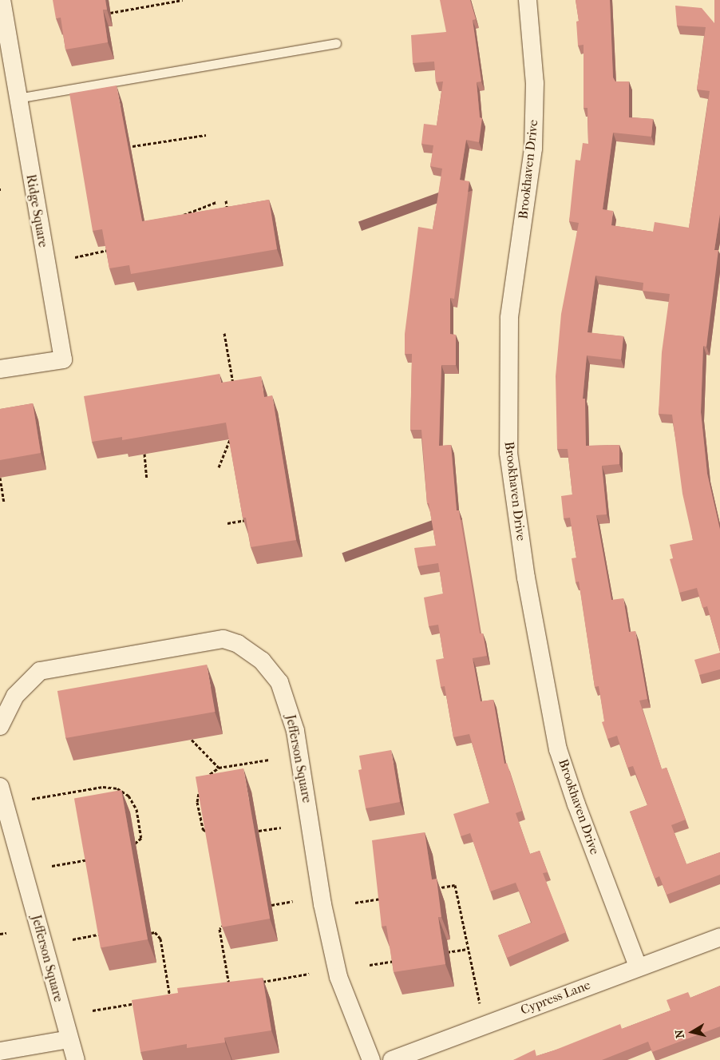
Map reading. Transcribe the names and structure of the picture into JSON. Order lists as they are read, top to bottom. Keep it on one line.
{"streets":{"street":["Brookhaven Drive","Ridge Square","Jefferson Square","Cypress Lane"]},"crossings":[["Brookhaven Drive","Cypress Lane"]],"north":"left"}
